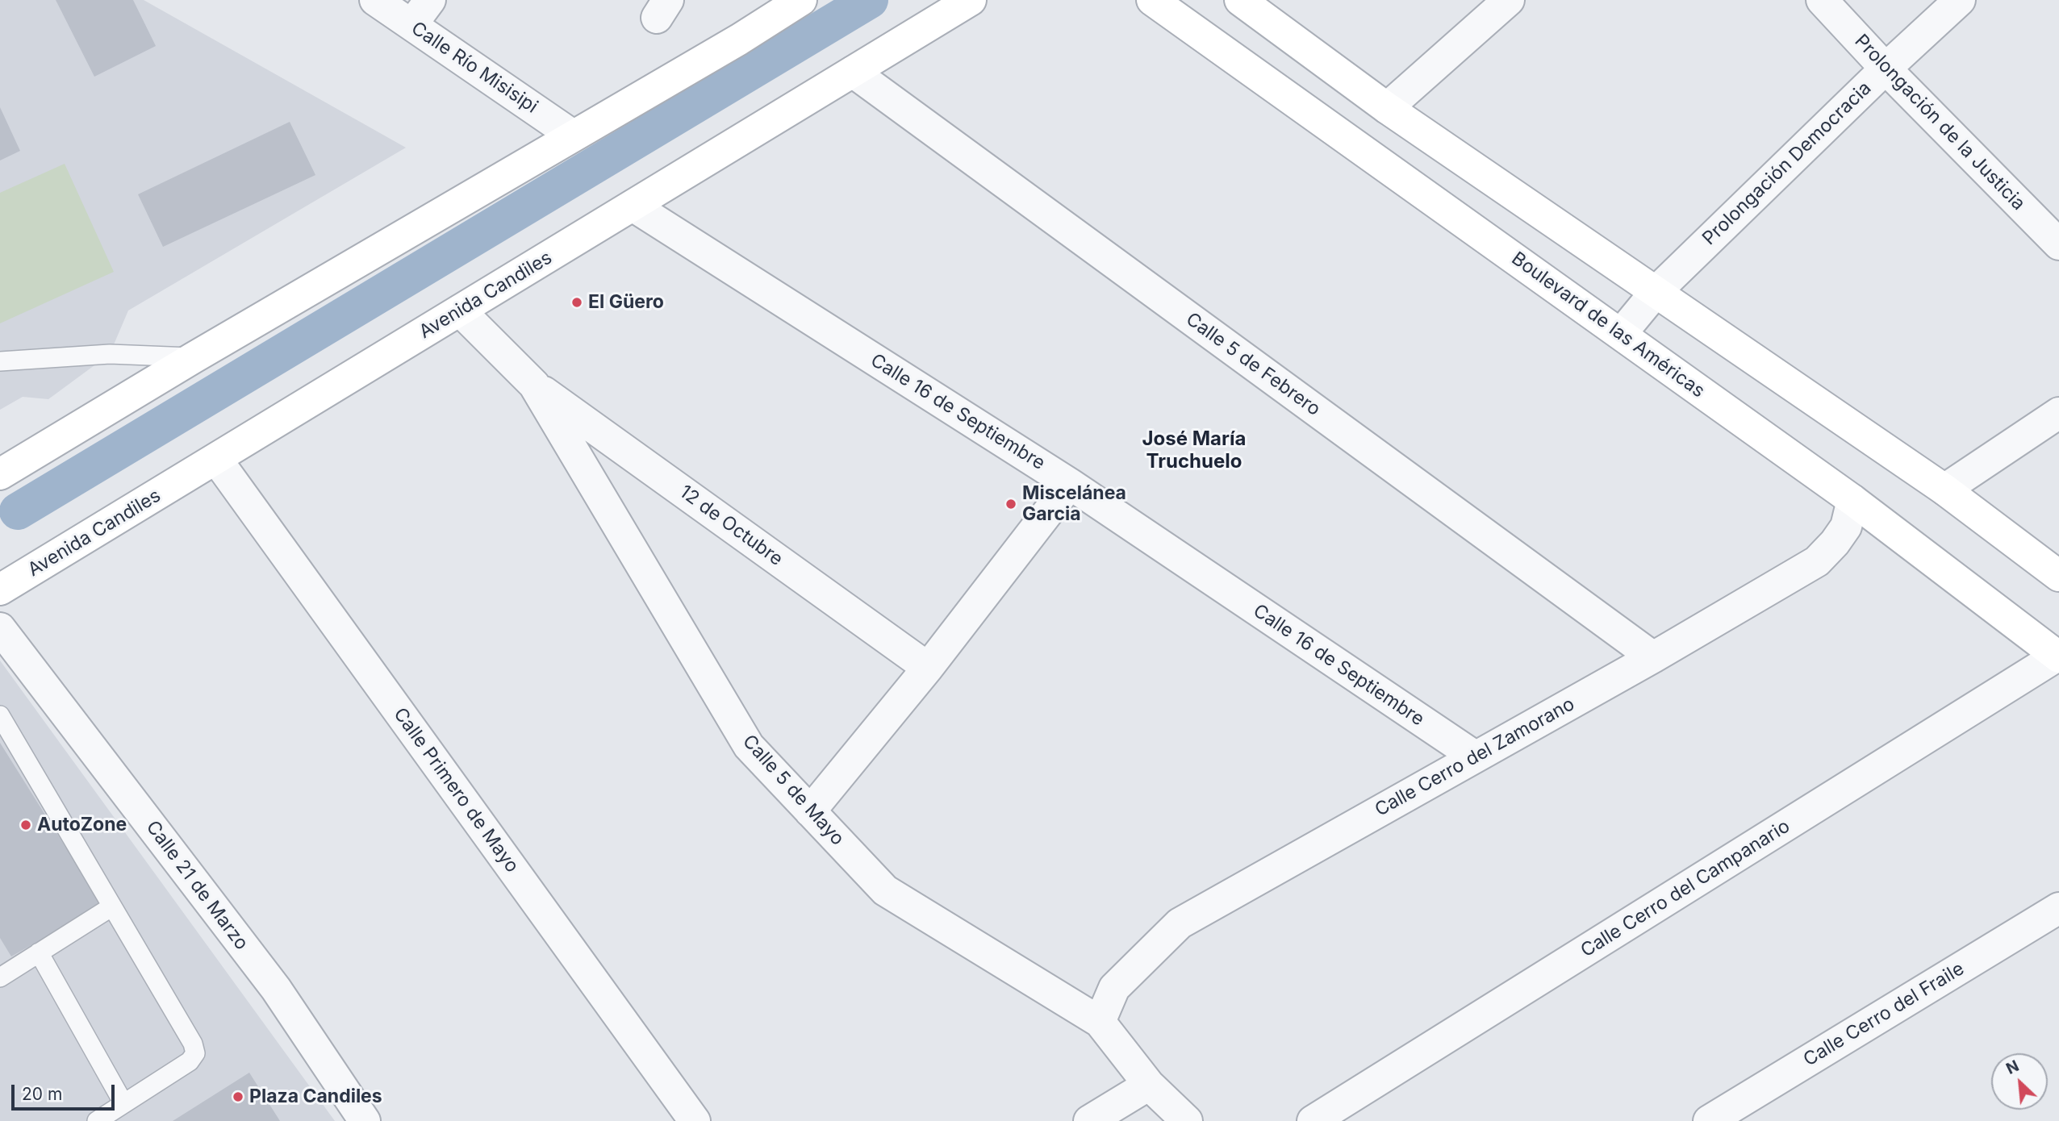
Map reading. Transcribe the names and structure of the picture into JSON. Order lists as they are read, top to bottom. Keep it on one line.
{"streets":{"main road":["Avenida Candiles","Boulevard de las Américas"],"street":["Calle Río Misisipi","Prolongación de la Justicia","Prolongación Democracia","Calle 5 de Febrero","Calle 16 de Septiembre","12 de Octubre","Calle Cerro del Zamorano","Calle Primero de Mayo","Calle 5 de Mayo","Calle 21 de Marzo","Calle Cerro del Campanario","Calle Cerro del Fraile"]},"crossings":[["Prolongación de la Justicia","Prolongación Democracia"],["Prolongación Democracia","Boulevard de las Américas"],["Avenida Candiles","Calle 5 de Febrero"],["Avenida Candiles","Calle 16 de Septiembre"],["Avenida Candiles","Calle Primero de Mayo"],["Avenida Candiles","Calle 5 de Mayo"],["Boulevard de las Américas","Calle Cerro del Zamorano"],["Boulevard de las Américas","Calle Cerro del Campanario"],["Calle 5 de Febrero","Calle Cerro del Zamorano"],["Calle 16 de Septiembre","Calle Cerro del Zamorano"],["12 de Octubre","Calle 5 de Mayo"],["Calle Cerro del Zamorano","Calle 5 de Mayo"]],"districts":["José María Truchuelo"],"places":["El Güero","Miscelánea Garcia","AutoZone","Plaza Candiles"],"scale_bar":"20 m","north":"top left"}
